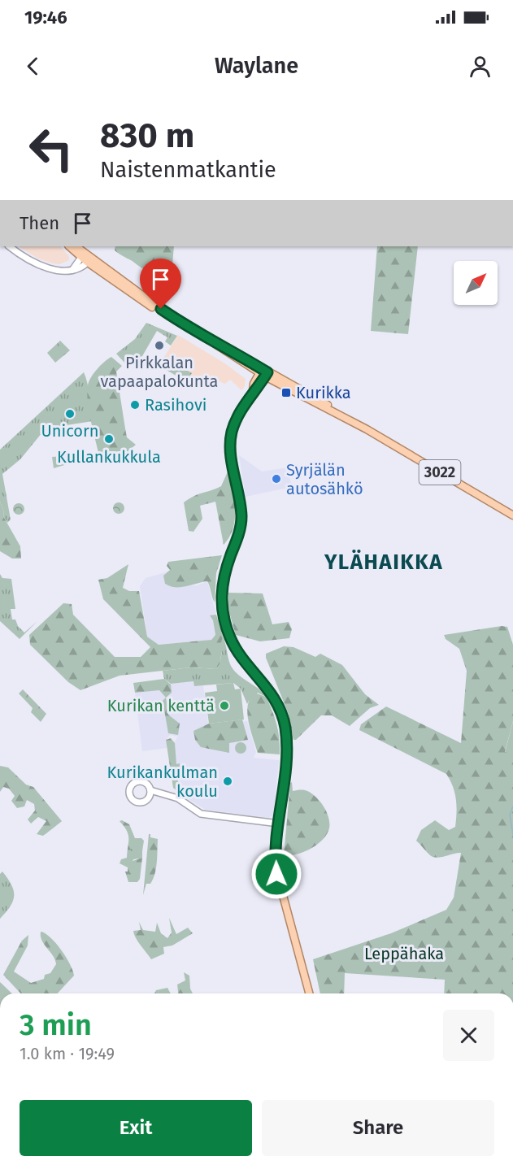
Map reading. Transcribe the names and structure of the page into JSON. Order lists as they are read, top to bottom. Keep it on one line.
{"streets":{"main road":["3022"]},"districts":["YLÄHAIKKA"],"parks":["Leppähaka"],"places":{"other":["Pirkkalan vapaapalokunta","Rasihovi","Unicorn","Kullankukkula","Syrjälän autosähkö","Kurikan kenttä","Kurikankulman koulu"],"transit":["Kurikka"]},"north":"top right","page":{"status":"19:46","header":"Waylane","turn":["830 m","Naistenmatkantie"],"then":"Then","heading":["3 min","1.0 km · 19:49"],"buttons":["Exit","Share"]}}
